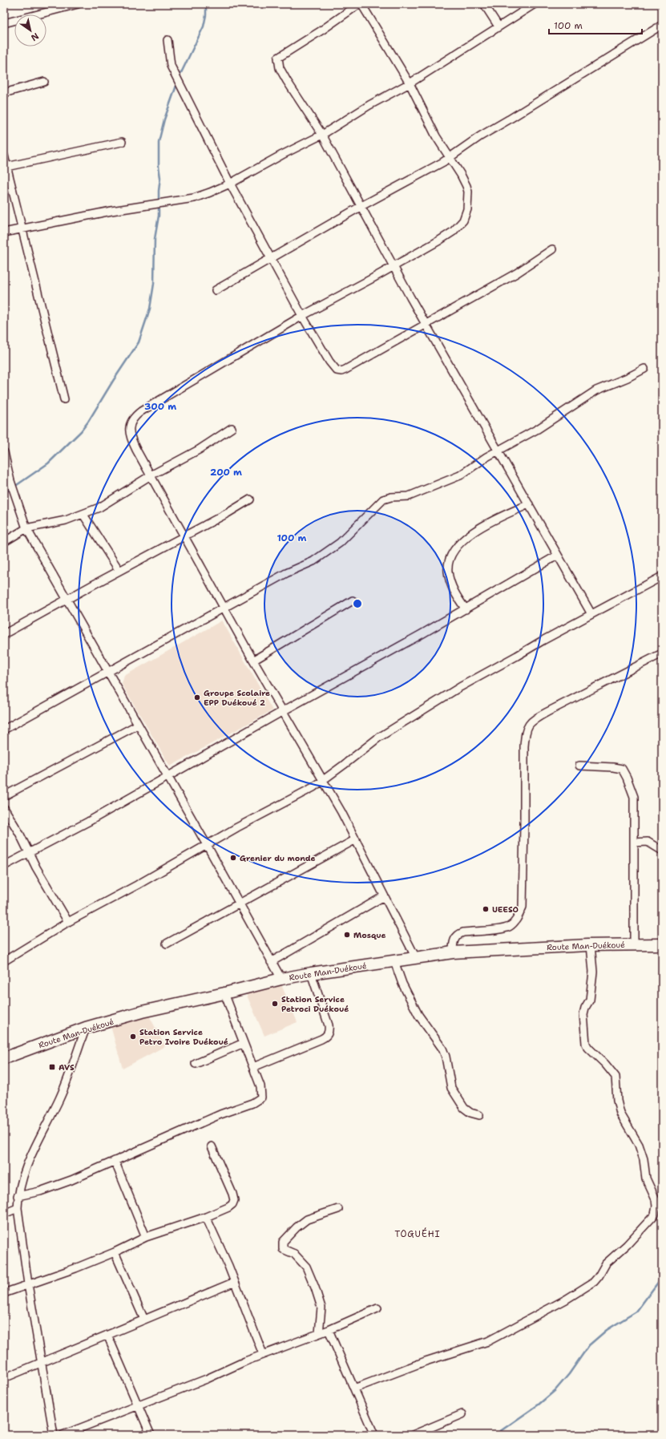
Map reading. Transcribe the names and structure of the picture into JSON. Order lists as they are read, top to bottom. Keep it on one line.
{"streets":{"main road":["Route Man-Duékoué"]},"districts":["TOGUÉHI"],"places":{"other":["Groupe Scolaire EPP Duékoué 2","Grenier du monde","UEESO","Mosque","Station Service Petroci Duékoué","Station Service Petro Ivoire Duékoué"],"transit":["AVS"]},"scale_bar":"100 m","north":"bottom right","rings":["300 m","200 m","100 m"]}
